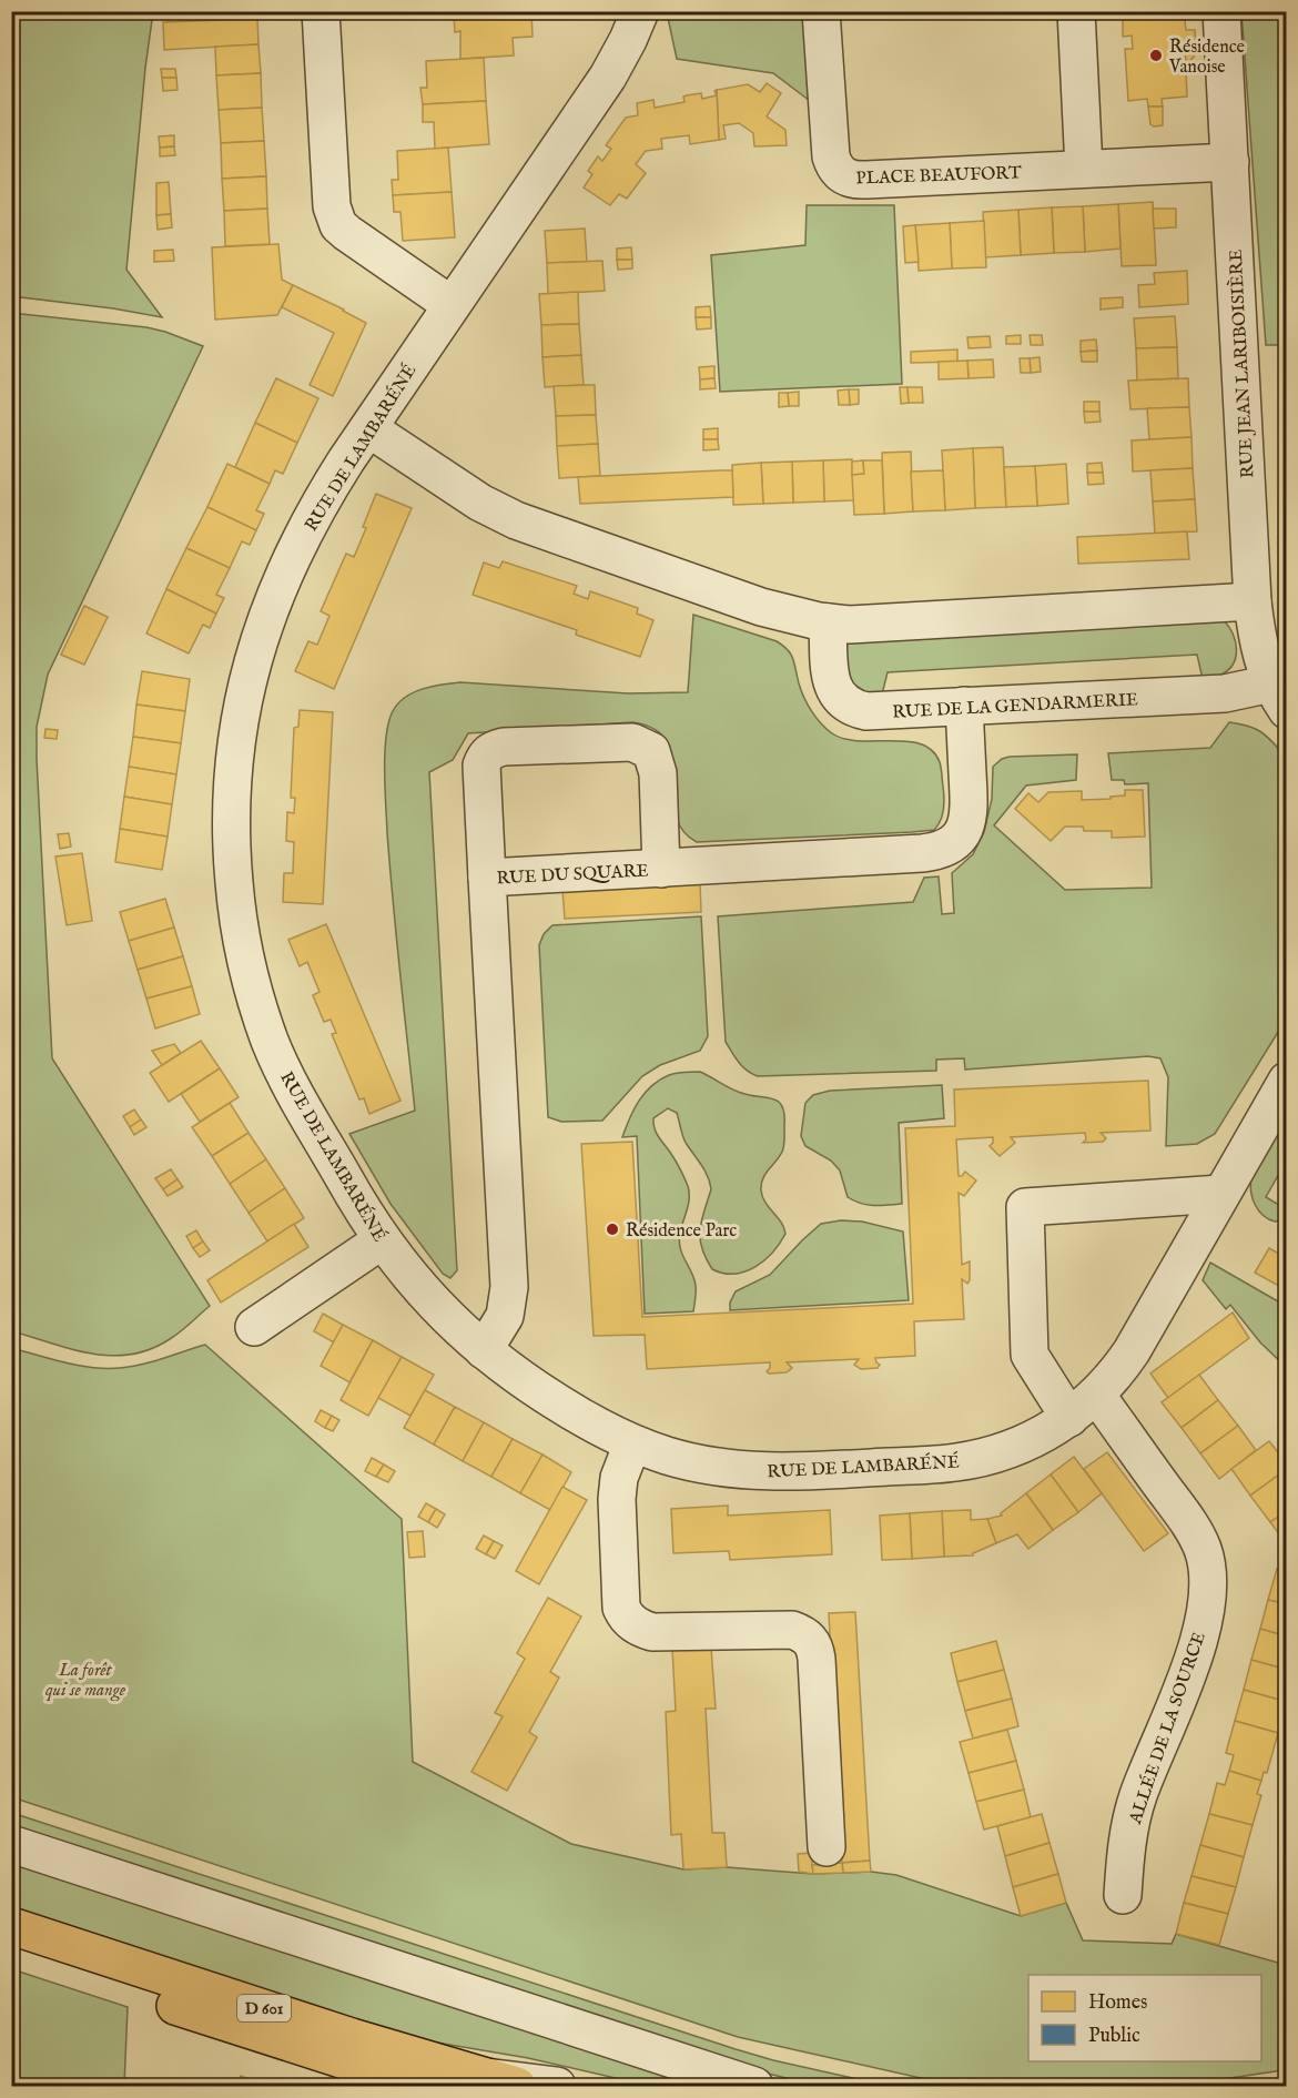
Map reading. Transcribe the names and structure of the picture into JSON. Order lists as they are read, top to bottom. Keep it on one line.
{"streets":{"main road":["D 601"],"street":["PLACE BEAUFORT","RUE JEAN LARIBOISIÈRE","RUE DE LAMBARÉNÉ","RUE DE LA GENDARMERIE","RUE DU SQUARE","ALLÉE DE LA SOURCE"]},"crossings":[["PLACE BEAUFORT","RUE JEAN LARIBOISIÈRE"],["RUE JEAN LARIBOISIÈRE","RUE DE LA GENDARMERIE"],["RUE DE LAMBARÉNÉ","RUE DU SQUARE"],["RUE DE LAMBARÉNÉ","ALLÉE DE LA SOURCE"],["RUE DE LA GENDARMERIE","RUE DU SQUARE"]],"parks":["La forêt qui se mange"],"places":["Résidence Vanoise","Résidence Parc"],"legend":["Homes","Public"]}
